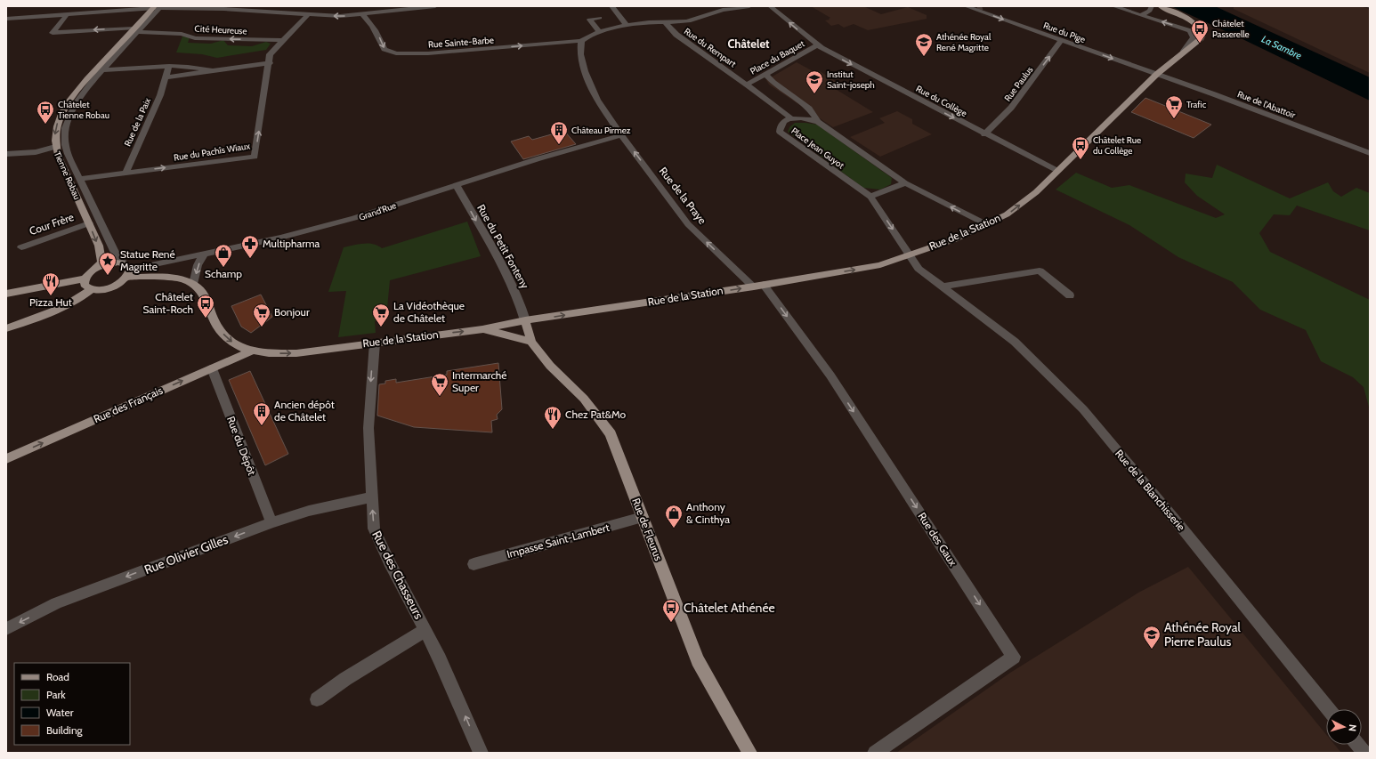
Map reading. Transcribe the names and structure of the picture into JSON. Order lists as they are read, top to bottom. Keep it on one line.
{"streets":{"main road":["Tienne Robau","Rue de la Station","Rue des Français","Rue de Fleurus"],"street":["Cité Heureuse","Rue du Pige","Rue Sainte-Barbe","Rue du Rempart","Place du Baquet","Rue Paulus","Rue du Collège","Rue de l'Abattoir","Rue de la Paix","Place Jean Guyot","Rue du Pachîs Wiaux","Rue de la Praye","Grand'Rue","Cour Frère","Rue du Petit Fonteny","Rue du Dépôt","Rue de la Blanchisserie","Rue des Gaux","Impasse Saint-Lambert","Rue Olivier Gilles","Rue des Chasseurs"]},"crossings":[["Cité Heureuse","Rue du Pachîs Wiaux"],["Cité Heureuse","Tienne Robau"],["Rue du Pige","Rue Paulus"],["Rue du Pige","Rue de l'Abattoir"],["Rue du Pige","Rue de la Station"],["Rue Sainte-Barbe","Rue de la Praye"],["Rue du Rempart","Place du Baquet"],["Rue du Rempart","Place Jean Guyot"],["Place du Baquet","Rue du Collège"],["Rue Paulus","Rue du Collège"],["Rue du Collège","Rue de la Station"],["Rue de l'Abattoir","Rue de la Station"],["Rue de la Paix","Rue du Pachîs Wiaux"],["Place Jean Guyot","Rue de la Station"],["Place Jean Guyot","Rue de la Blanchisserie"],["Rue du Pachîs Wiaux","Tienne Robau"],["Tienne Robau","Grand'Rue"],["Tienne Robau","Cour Frère"],["Rue de la Praye","Grand'Rue"],["Rue de la Praye","Rue de la Station"],["Rue de la Praye","Rue des Gaux"],["Grand'Rue","Rue du Petit Fonteny"],["Rue de la Station","Rue du Petit Fonteny"],["Rue de la Station","Rue des Français"],["Rue de la Station","Rue de la Blanchisserie"],["Rue de la Station","Rue de Fleurus"],["Rue de la Station","Rue des Gaux"],["Rue de la Station","Rue des Chasseurs"],["Rue du Petit Fonteny","Rue de Fleurus"],["Rue des Français","Rue du Dépôt"],["Rue du Dépôt","Rue Olivier Gilles"],["Rue de Fleurus","Impasse Saint-Lambert"],["Rue Olivier Gilles","Rue des Chasseurs"]],"one_way":["Rue du Pige","Rue Paulus","Rue du Pachîs Wiaux","Rue de la Praye","Rue de la Station","Rue du Petit Fonteny","Rue des Français","Rue Olivier Gilles"],"districts":["Châtelet"],"water":["La Sambre"],"places":{"bus stop":["Châtelet Passerelle","Châtelet Tienne Robau","Châtelet Rue du Collège","Châtelet Saint-Roch","Châtelet Athénée"],"school or university":["Athénée Royal René Magritte","Institut Saint-joseph","Athénée Royal Pierre Paulus"],"supermarket":["Trafic","Bonjour","La Vidéothèque de Châtelet","Intermarché Super"],"building":["Château Pirmez","Ancien dépôt de Châtelet"],"pharmacy":["Multipharma"],"shop":["Schamp","Anthony & Cinthya"],"place":["Statue René Magritte"],"restaurant":["Pizza Hut","Chez Pat&Mo"]},"legend":["Road","Park","Water","Building"],"north":"right"}
